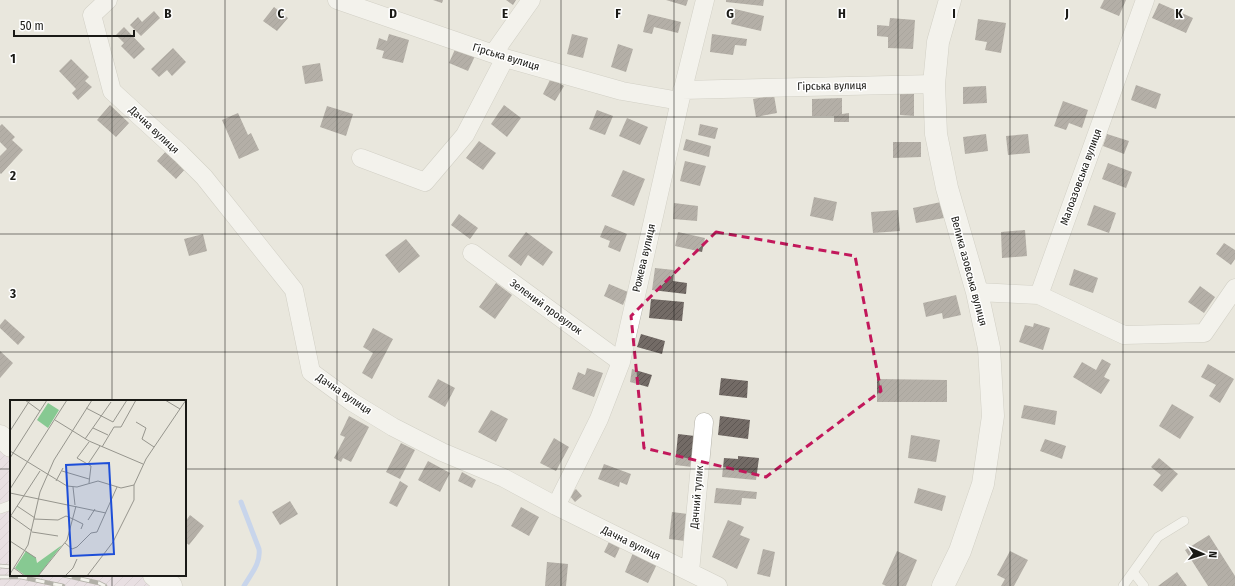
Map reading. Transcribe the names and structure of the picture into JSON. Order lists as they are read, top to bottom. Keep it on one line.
{"streets":{"street":["Гірська вулиця","Дачна вулиця","Малоазовська вулиця","Рожева вулиця","Велика азовська вулиця","Зелений провулок","Дачний тупик"]},"crossings":[["Гірська вулиця","Рожева вулиця"],["Гірська вулиця","Велика азовська вулиця"],["Дачна вулиця","Рожева вулиця"],["Дачна вулиця","Дачний тупик"],["Рожева вулиця","Зелений провулок"]],"scale_bar":"50 m","north":"right","grid":{"columns":["B","C","D","E","F","G","H","I","J","K"],"rows":["1","2","3"]}}
